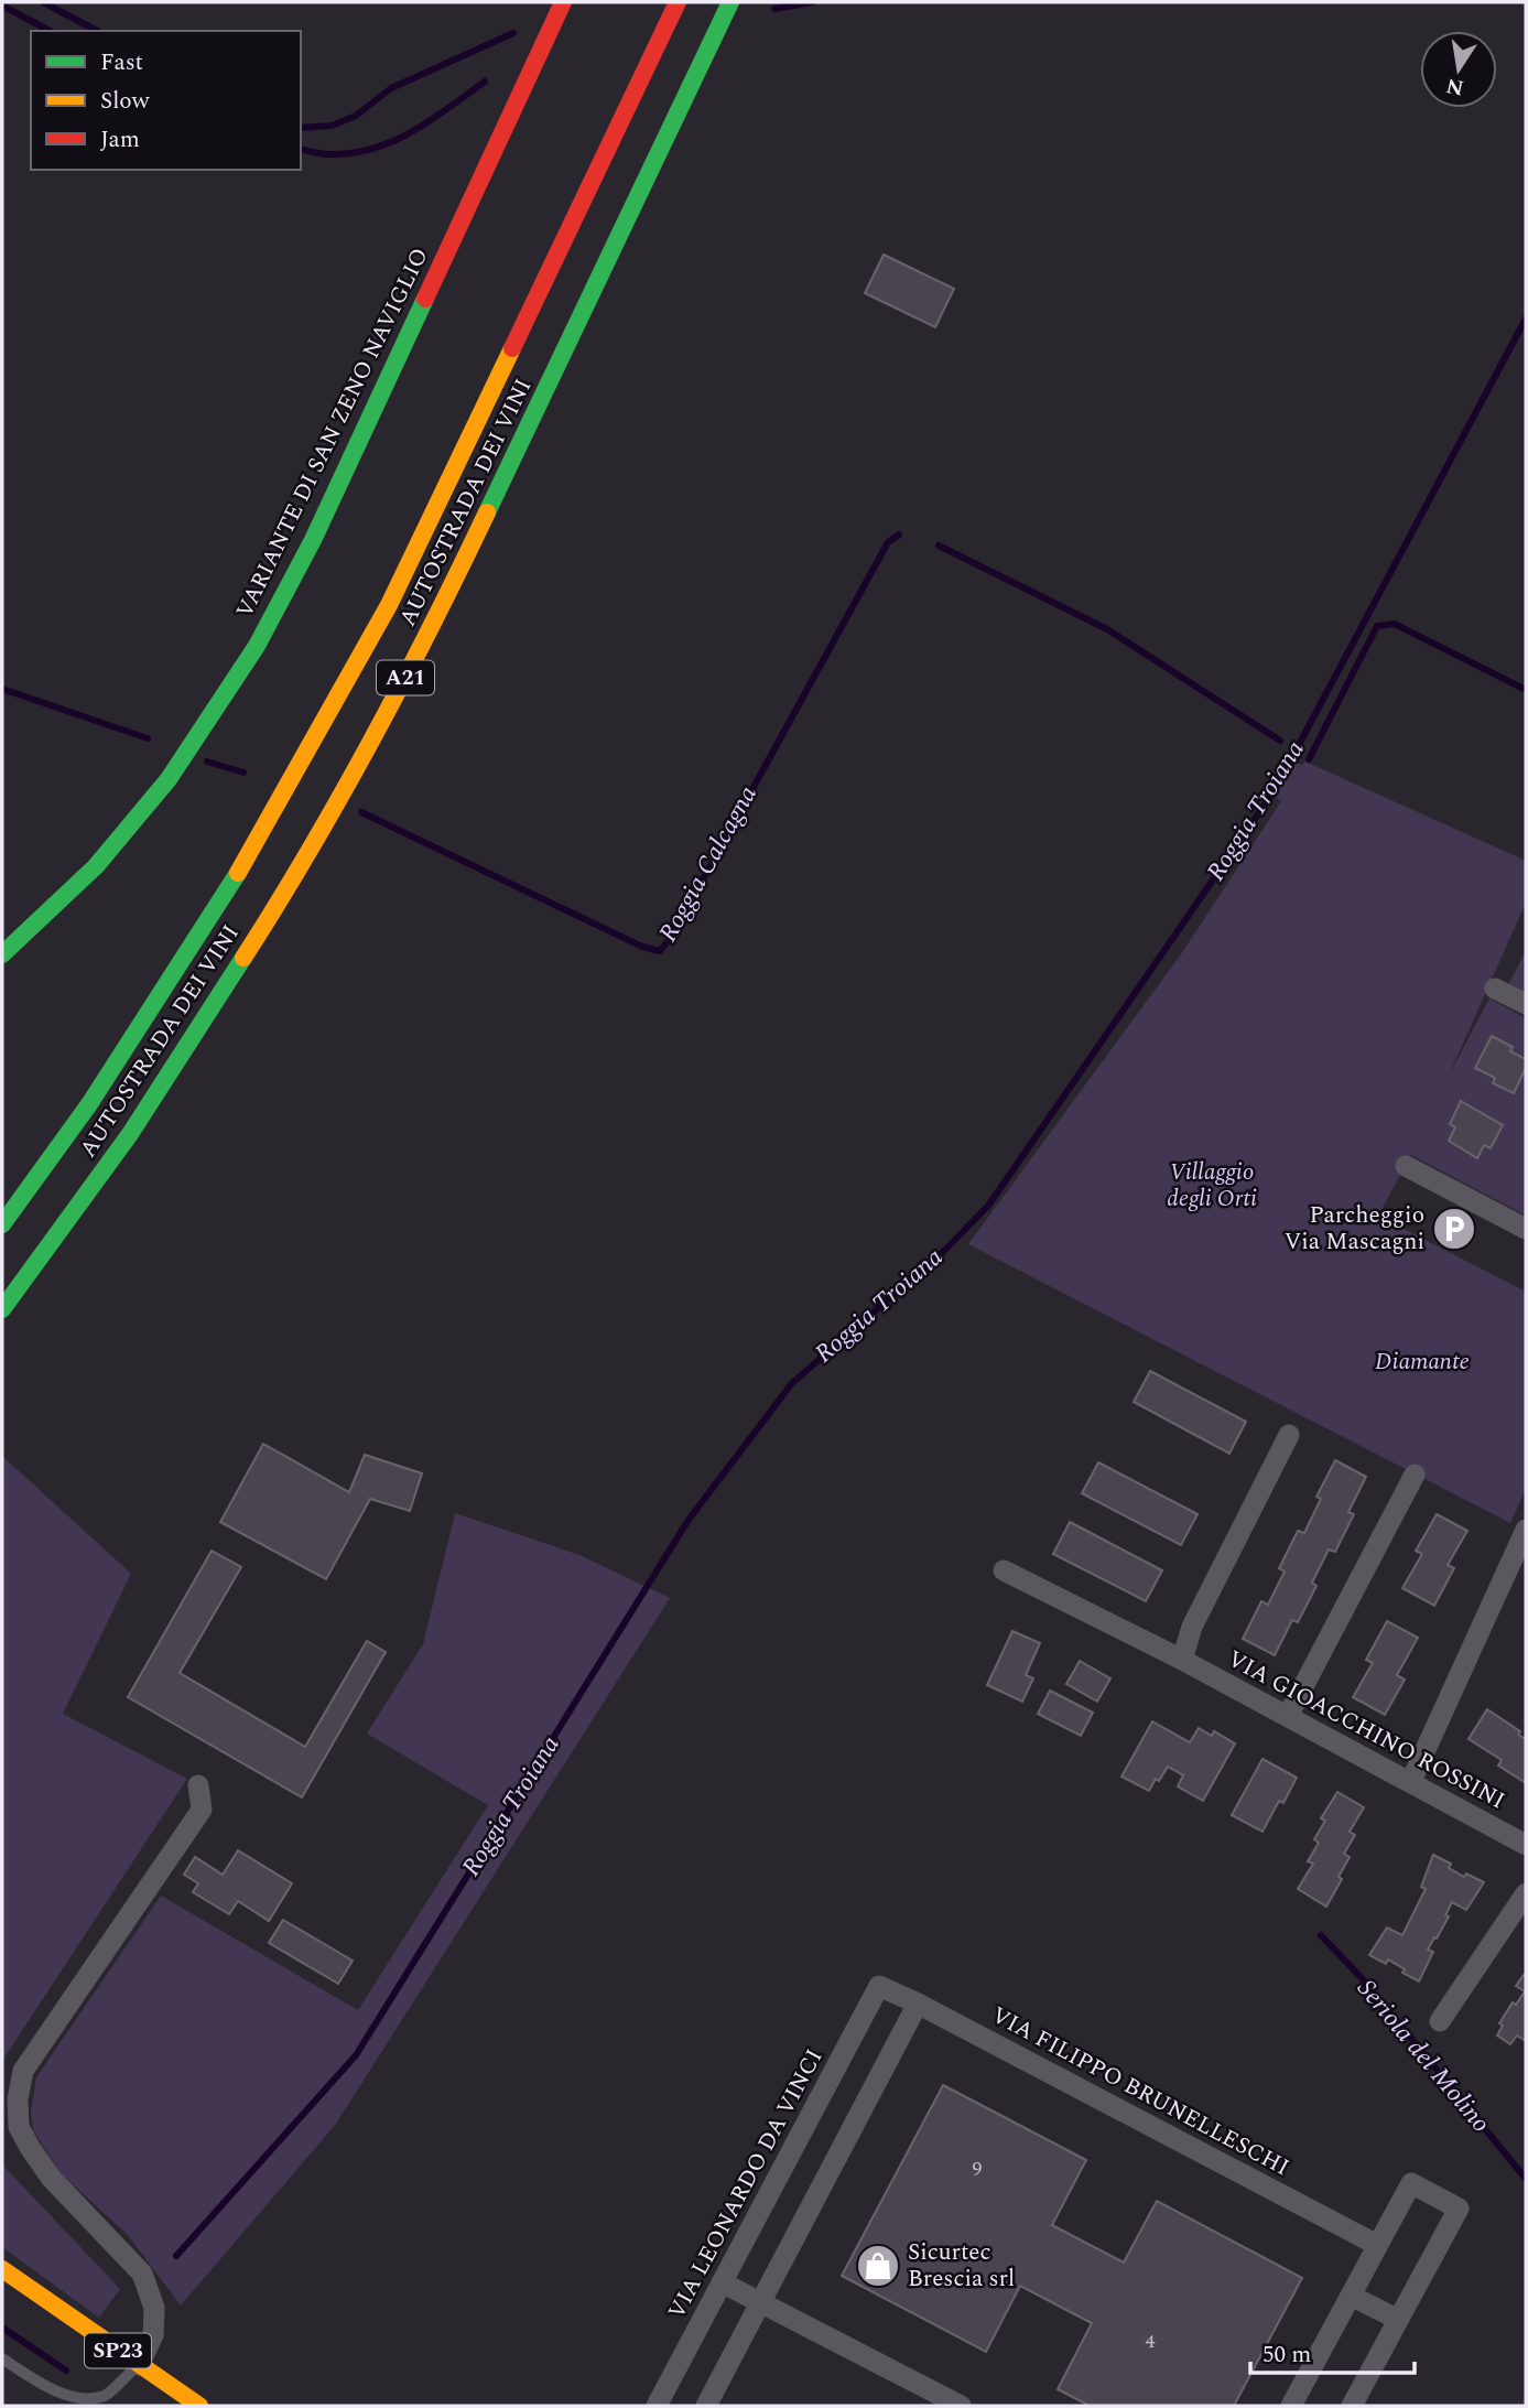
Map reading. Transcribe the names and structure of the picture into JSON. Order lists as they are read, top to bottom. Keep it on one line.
{"streets":{"main road":["VARIANTE DI SAN ZENO NAVIGLIO","AUTOSTRADA DEI VINI","A21","SP23"],"street":["VIA GIOACCHINO ROSSINI","VIA FILIPPO BRUNELLESCHI","VIA LEONARDO DA VINCI"]},"crossings":[["VIA FILIPPO BRUNELLESCHI","VIA LEONARDO DA VINCI"]],"water":["Roggia Troiana","Roggia Calcagna","Seriola del Molino"],"parks":["Villaggio degli Orti","Diamante"],"places":{"parking":["Parcheggio Via Mascagni"],"shop":["Sicurtec Brescia srl"]},"house_numbers":["9","4"],"legend":["Fast","Slow","Jam"],"scale_bar":"50 m","north":"bottom"}
